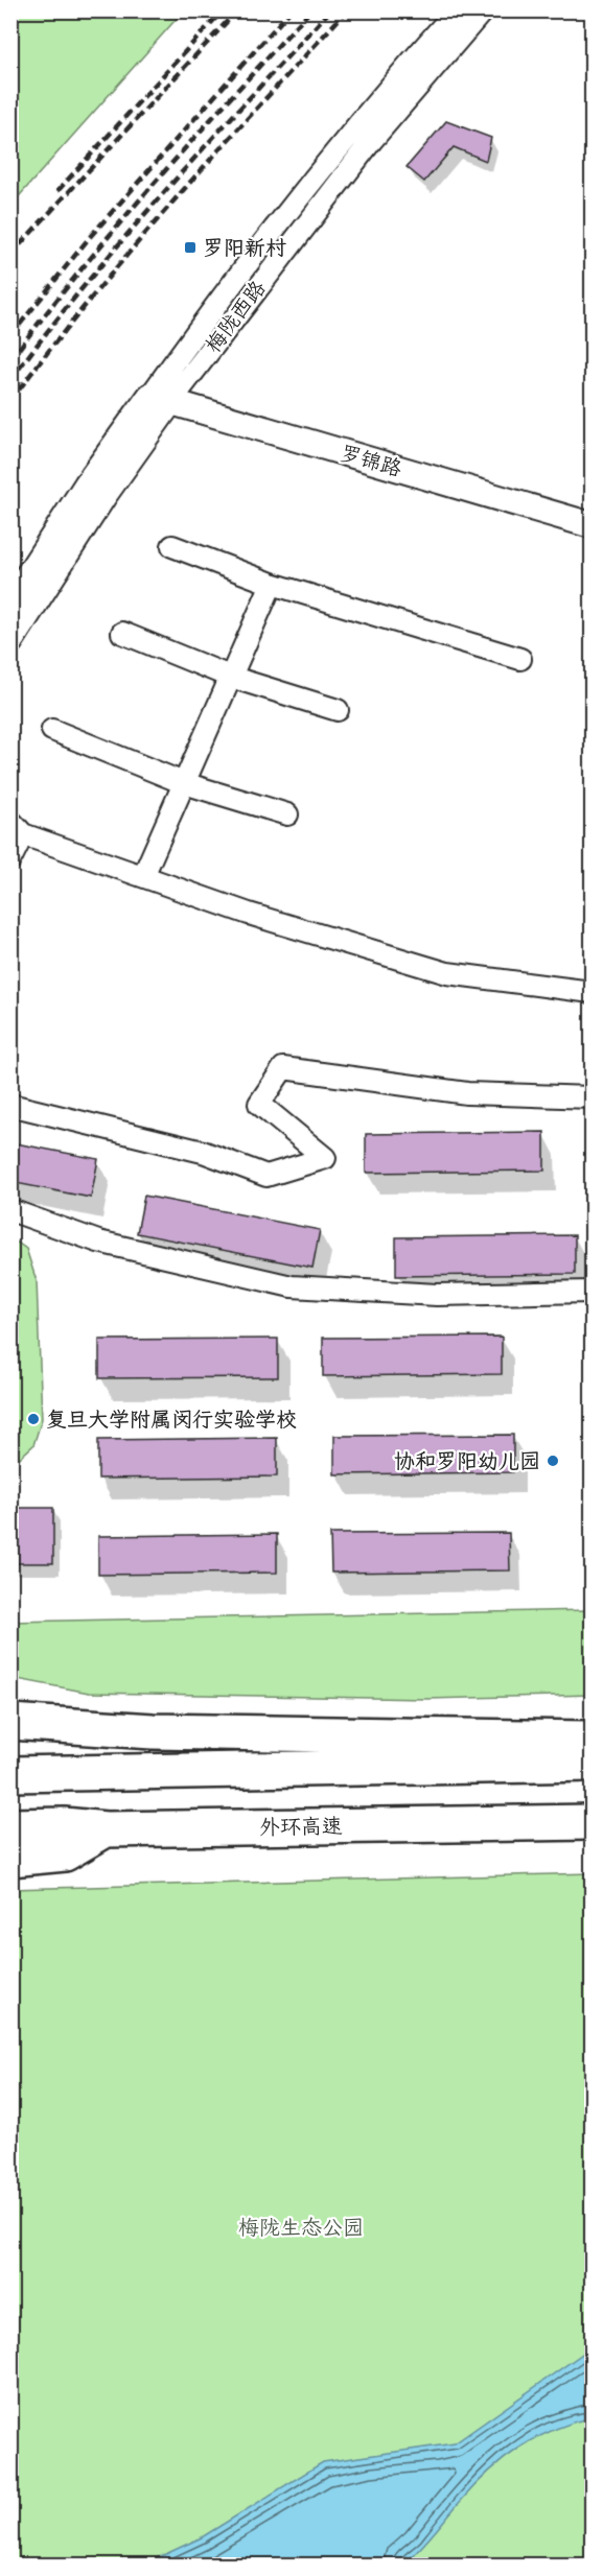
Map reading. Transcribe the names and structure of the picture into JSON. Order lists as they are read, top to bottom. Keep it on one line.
{"streets":{"highway":["外环高速"],"street":["梅陇西路","罗锦路"]},"crossings":[["梅陇西路","罗锦路"]],"parks":["梅陇生态公园"],"places":{"transit":["罗阳新村"],"other":["复旦大学附属闵行实验学校","协和罗阳幼儿园"]}}
